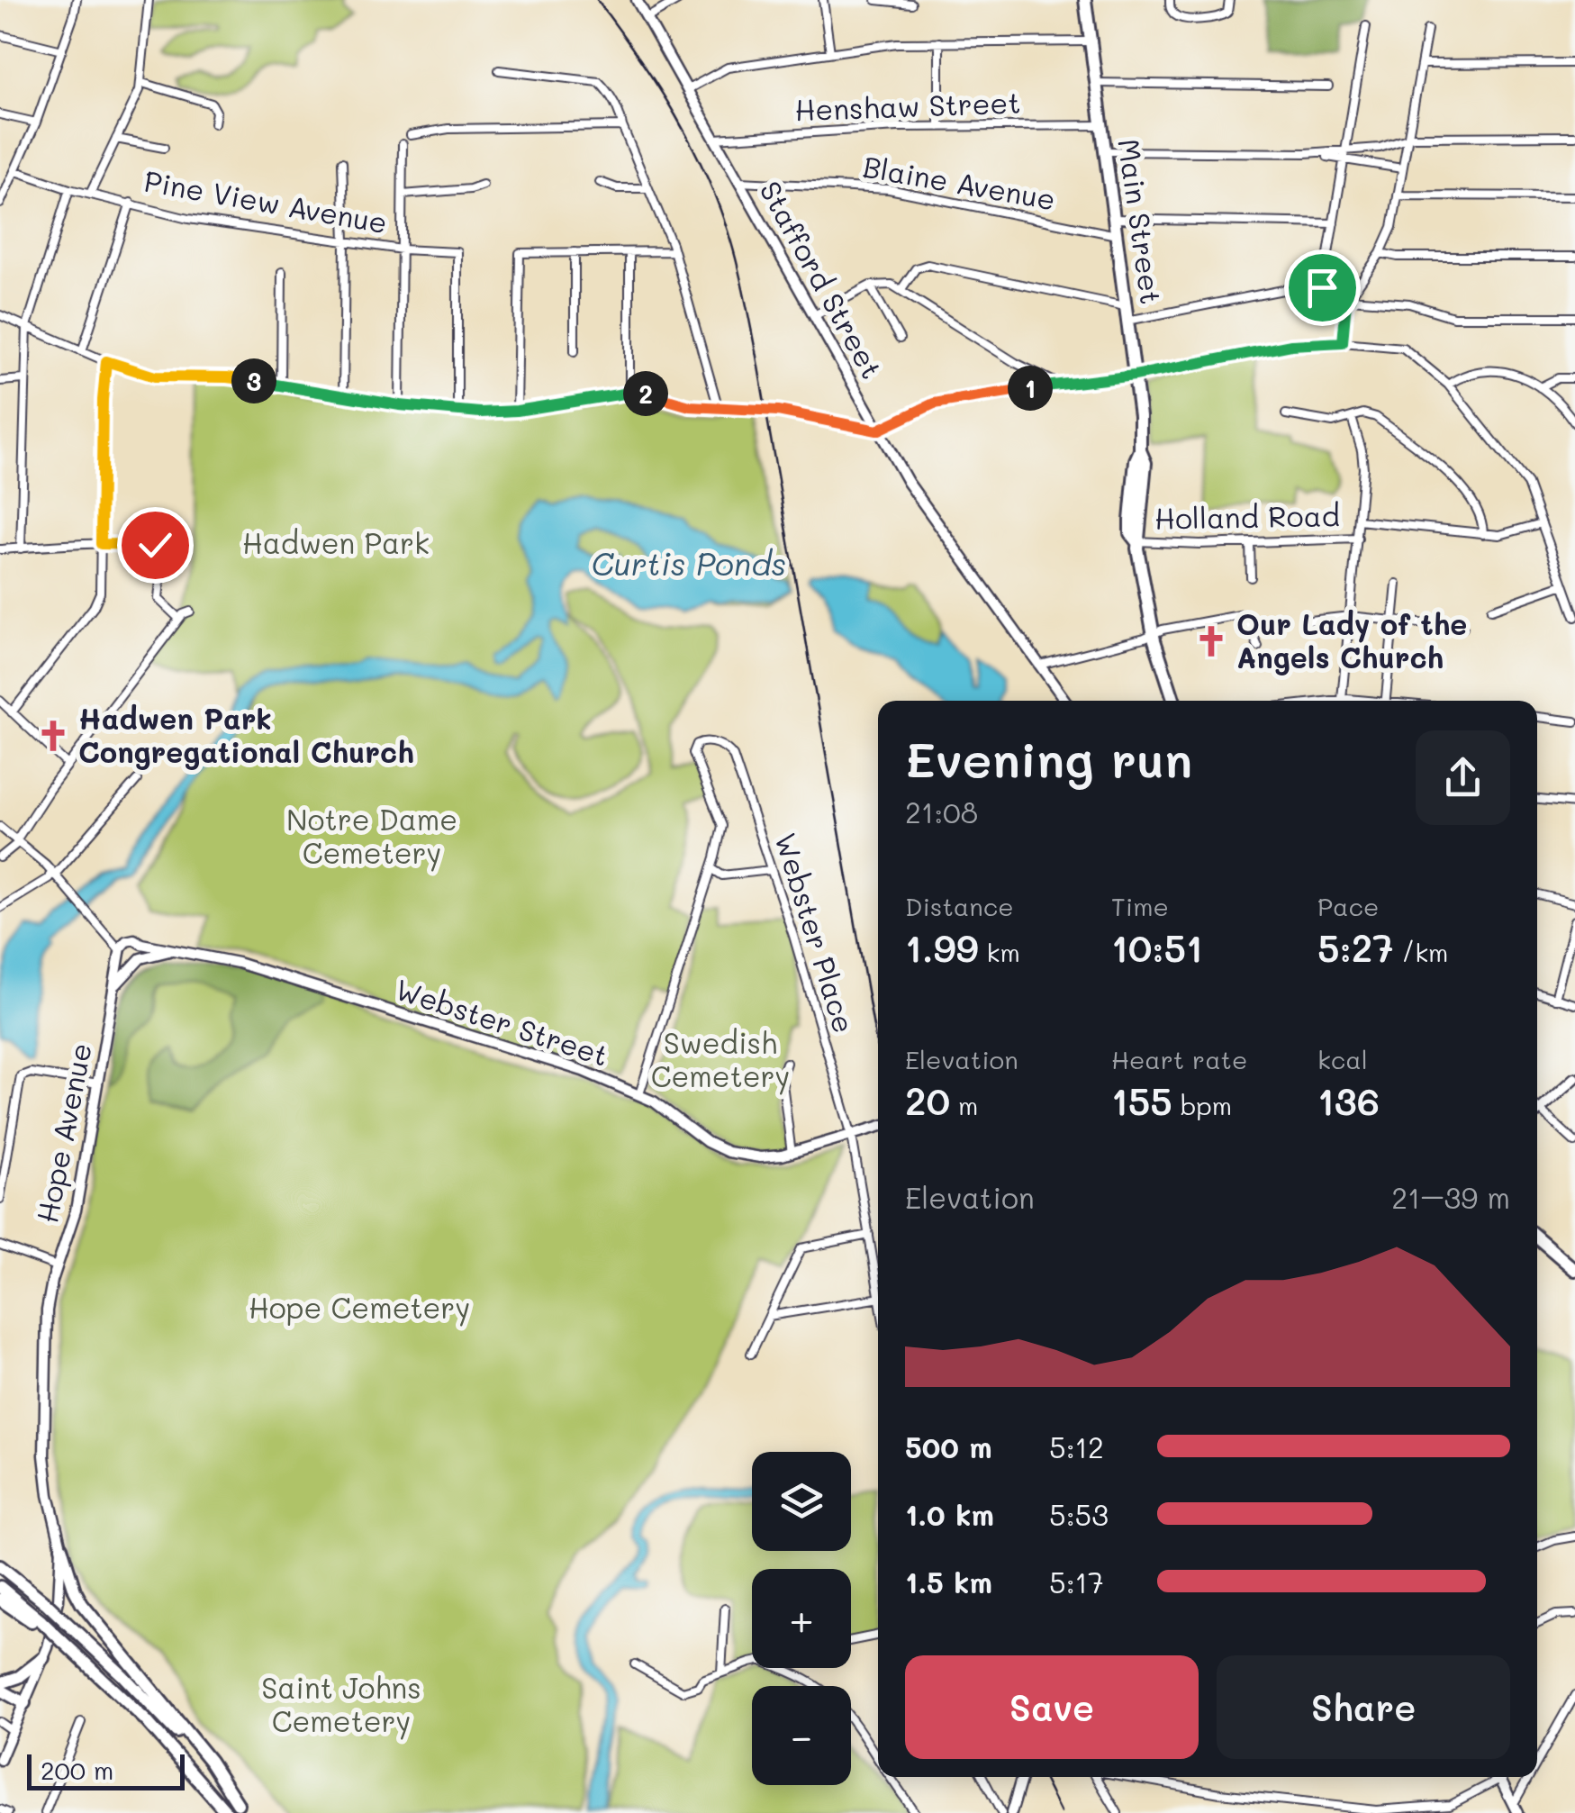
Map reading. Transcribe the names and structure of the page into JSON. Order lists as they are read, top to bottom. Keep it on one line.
{"streets":{"highway":["Main Street"],"main road":["Stafford Street","Webster Street","Hope Avenue"],"street":["Henshaw Street","Blaine Avenue","Pine View Avenue","Holland Road","Webster Place"]},"crossings":[["Henshaw Street","Main Street"],["Henshaw Street","Stafford Street"],["Blaine Avenue","Main Street"],["Blaine Avenue","Stafford Street"],["Main Street","Holland Road"],["Webster Place","Webster Street"],["Webster Street","Hope Avenue"]],"water":["Curtis Ponds"],"parks":["Hadwen Park","Notre Dame Cemetery","Swedish Cemetery","Hope Cemetery","Saint Johns Cemetery"],"places":{"church":["Our Lady of the Angels Church","Hadwen Park Congregational Church"]},"scale_bar":"200 m","page":{"pins":["3","1","2"],"heading":["Evening run","21:08"],"stats":[["Distance","1.99 km"],["Time","10:51"],["Pace","5:27 /km"],["Elevation","20 m"],["Heart rate","155 bpm"],["kcal","136"]],"chart":["Elevation","21–39 m"],"list":[{"name":"500 m","note":"5:12"},{"name":"1.0 km","note":"5:53"},{"name":"1.5 km","note":"5:17"}],"map_buttons":["+","−"],"buttons":["Save","Share"],"scale":"200 m"}}
